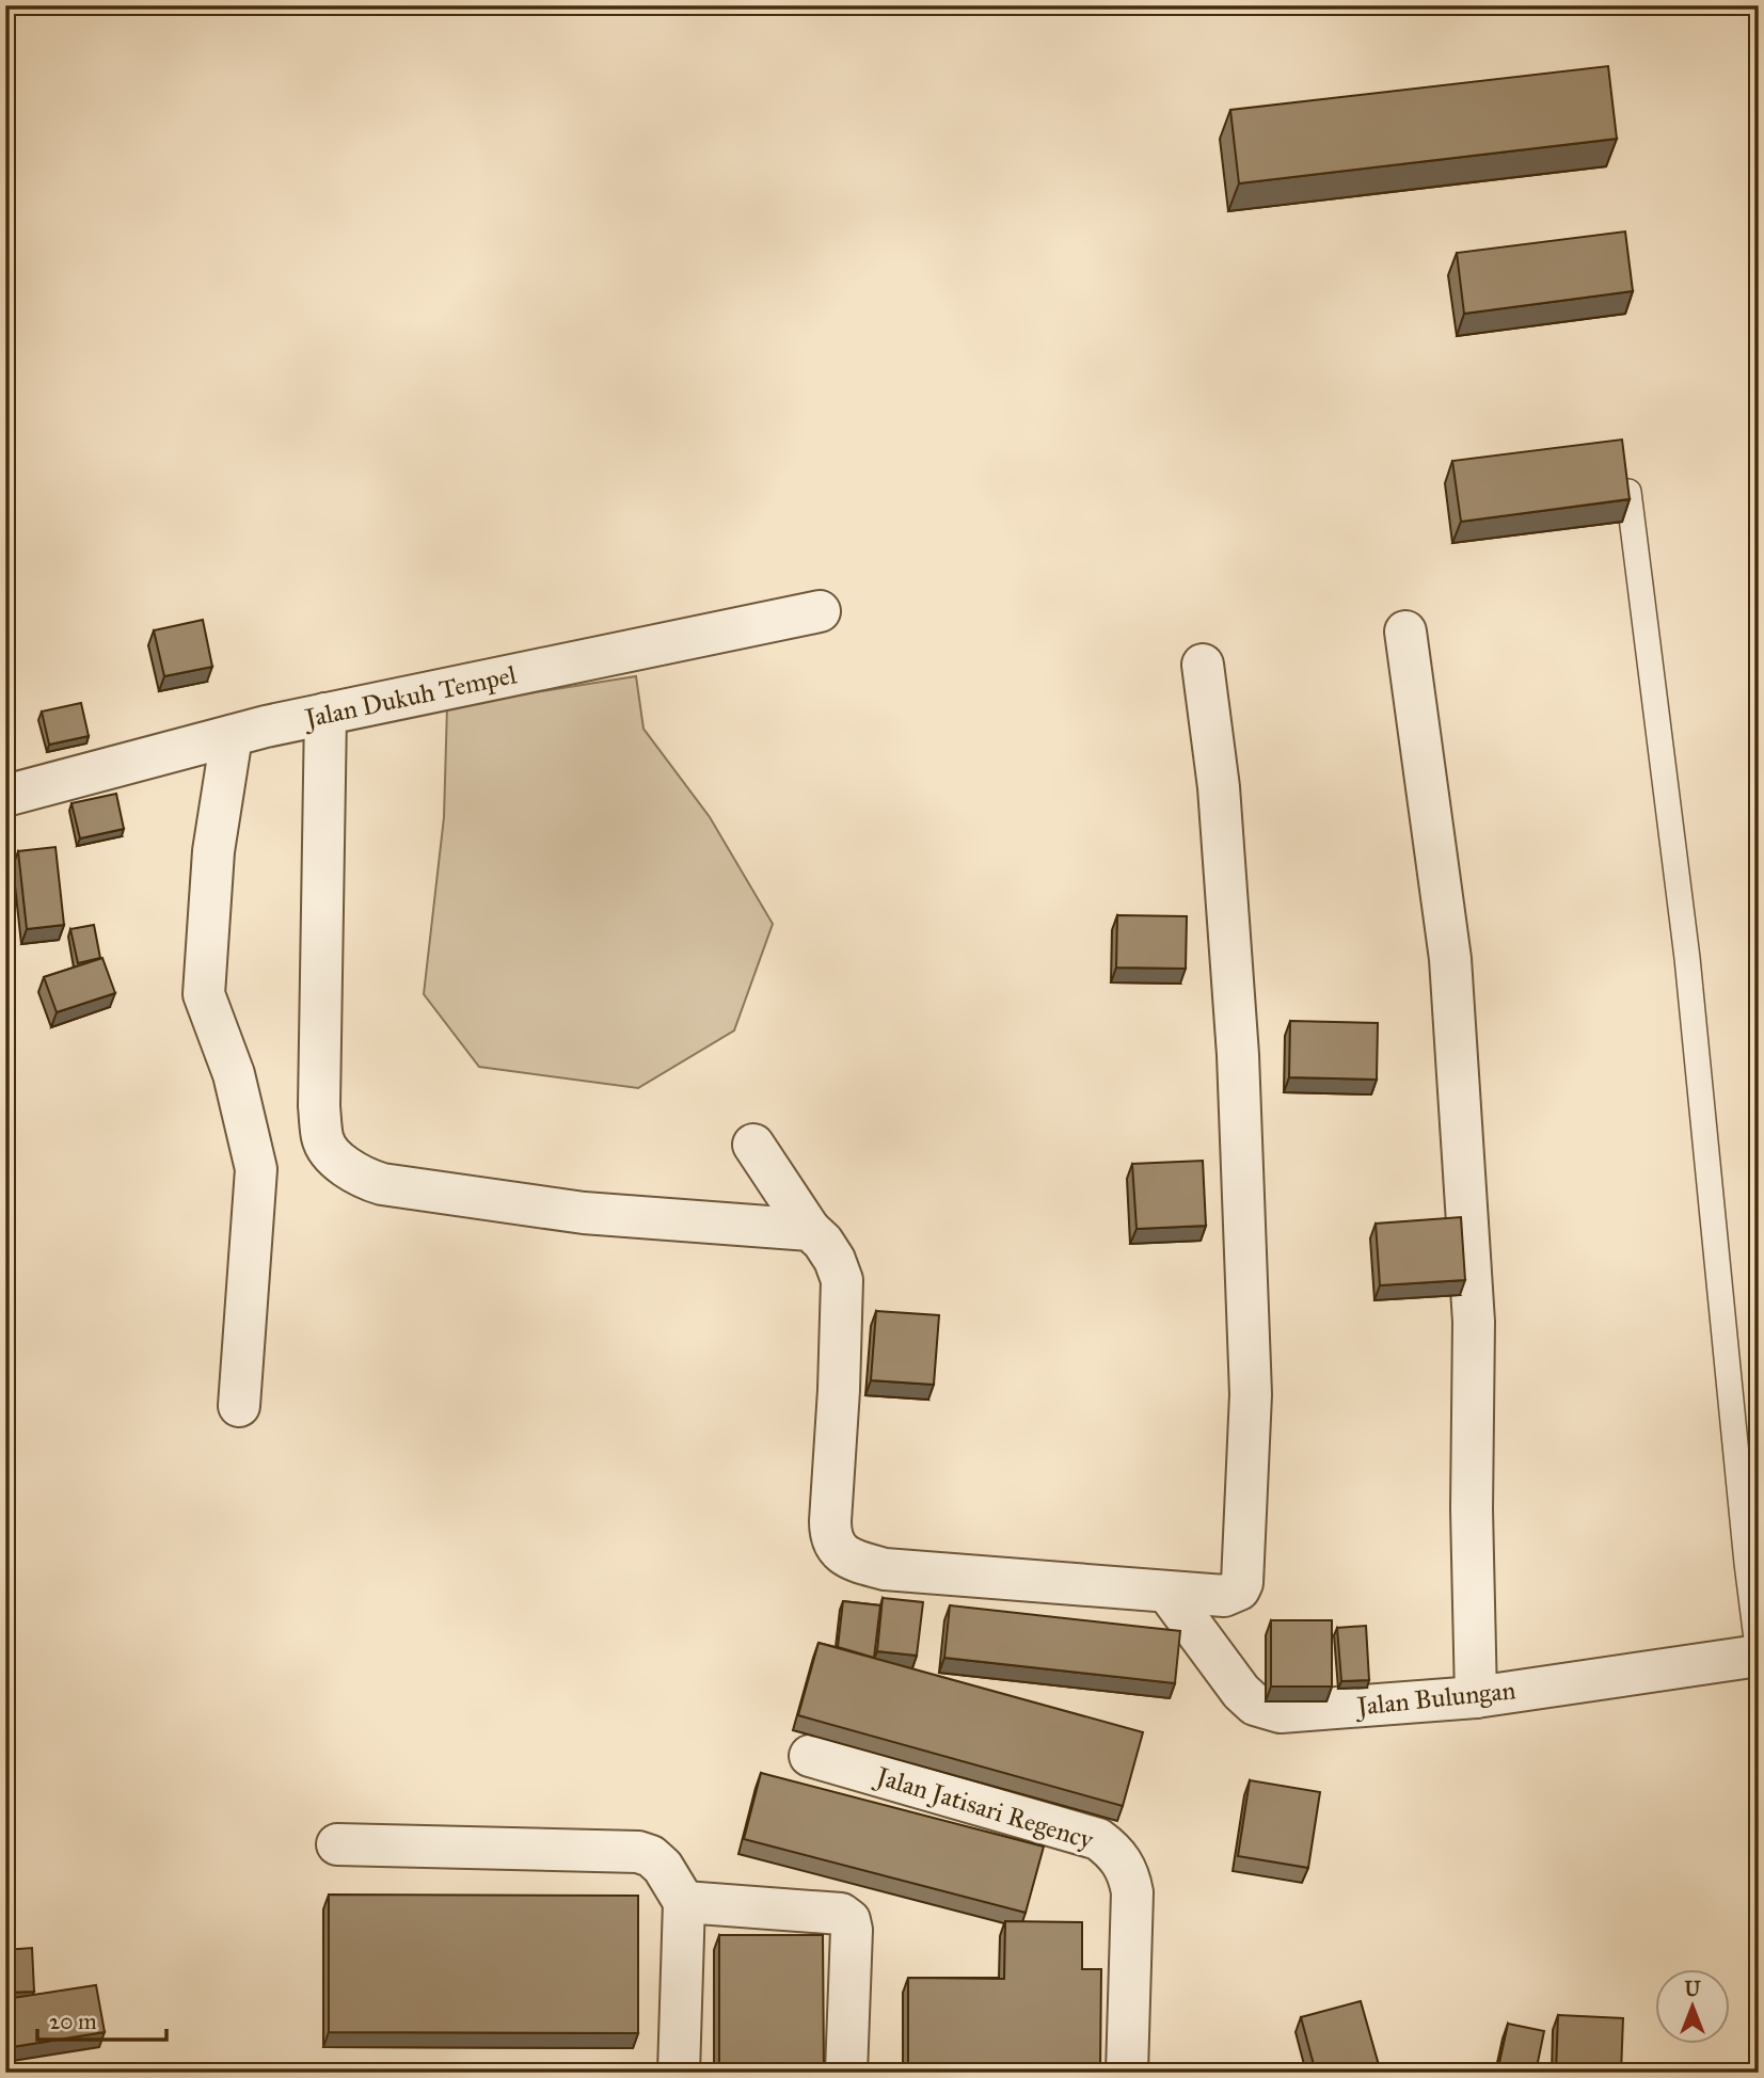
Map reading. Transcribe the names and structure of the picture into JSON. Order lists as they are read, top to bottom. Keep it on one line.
{"streets":{"street":["Jalan Dukuh Tempel","Jalan Bulungan","Jalan Jatisari Regency"]},"scale_bar":"20 m","north":"top"}
